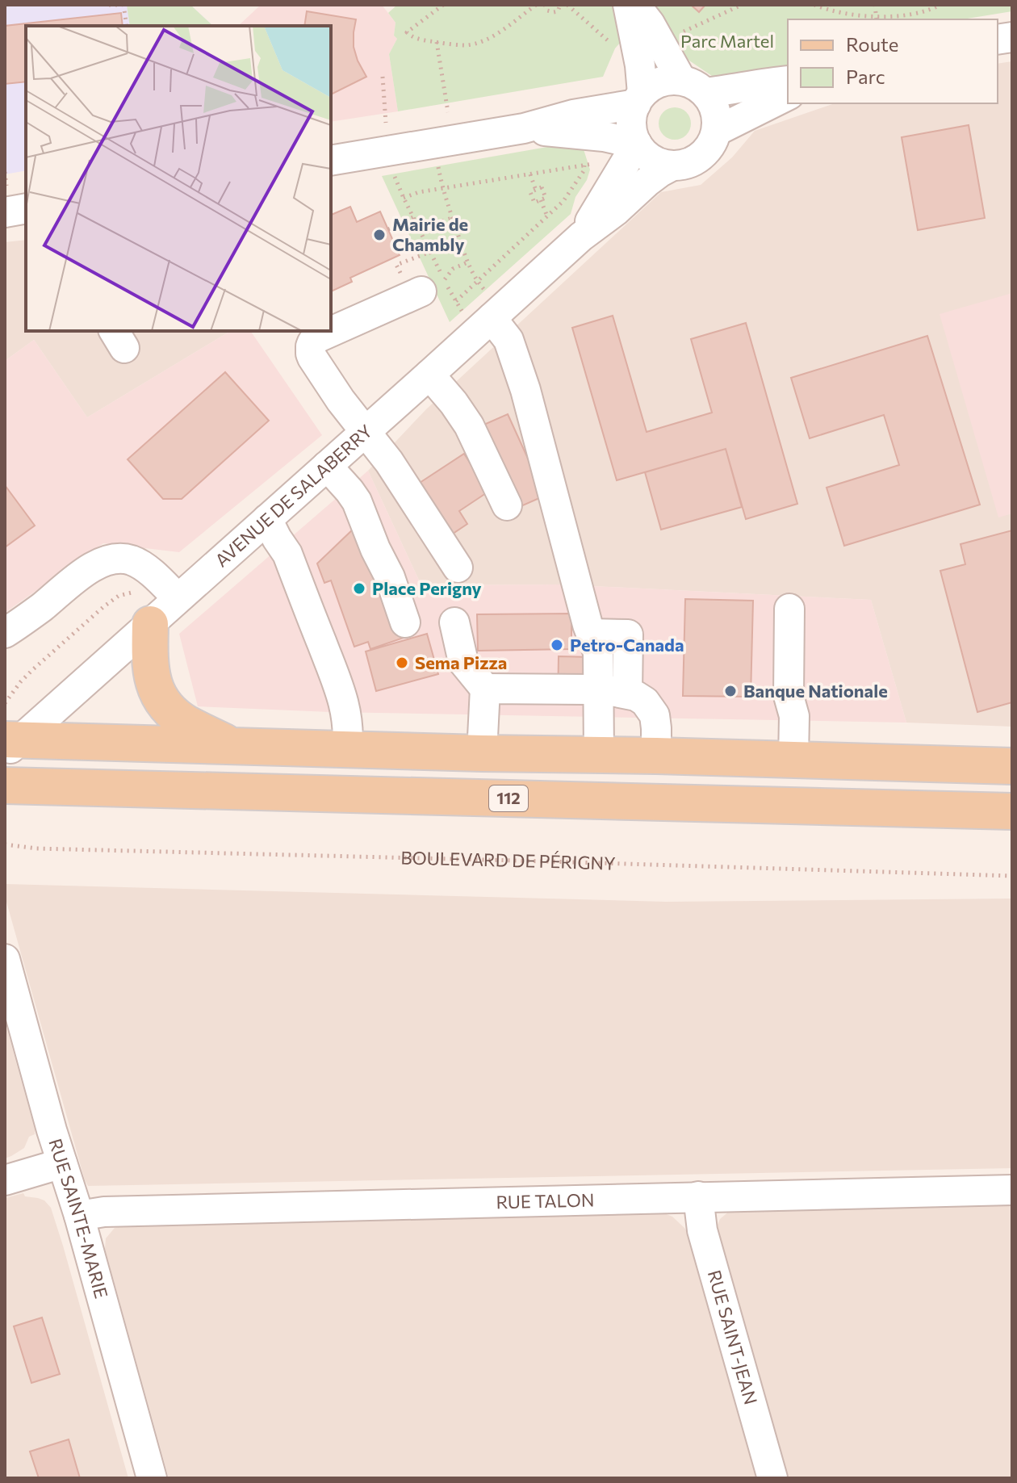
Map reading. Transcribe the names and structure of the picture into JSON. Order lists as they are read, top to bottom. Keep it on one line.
{"streets":{"main road":["112"],"street":["AVENUE DE SALABERRY","RUE TALON","RUE SAINTE-MARIE","RUE SAINT-JEAN"],"path":["BOULEVARD DE PÉRIGNY"]},"crossings":[["RUE TALON","RUE SAINTE-MARIE"],["RUE TALON","RUE SAINT-JEAN"]],"parks":["Parc Martel"],"places":["Mairie de Chambly","Place Perigny","Petro-Canada","Sema Pizza","Banque Nationale"],"legend":["Route","Parc"]}
